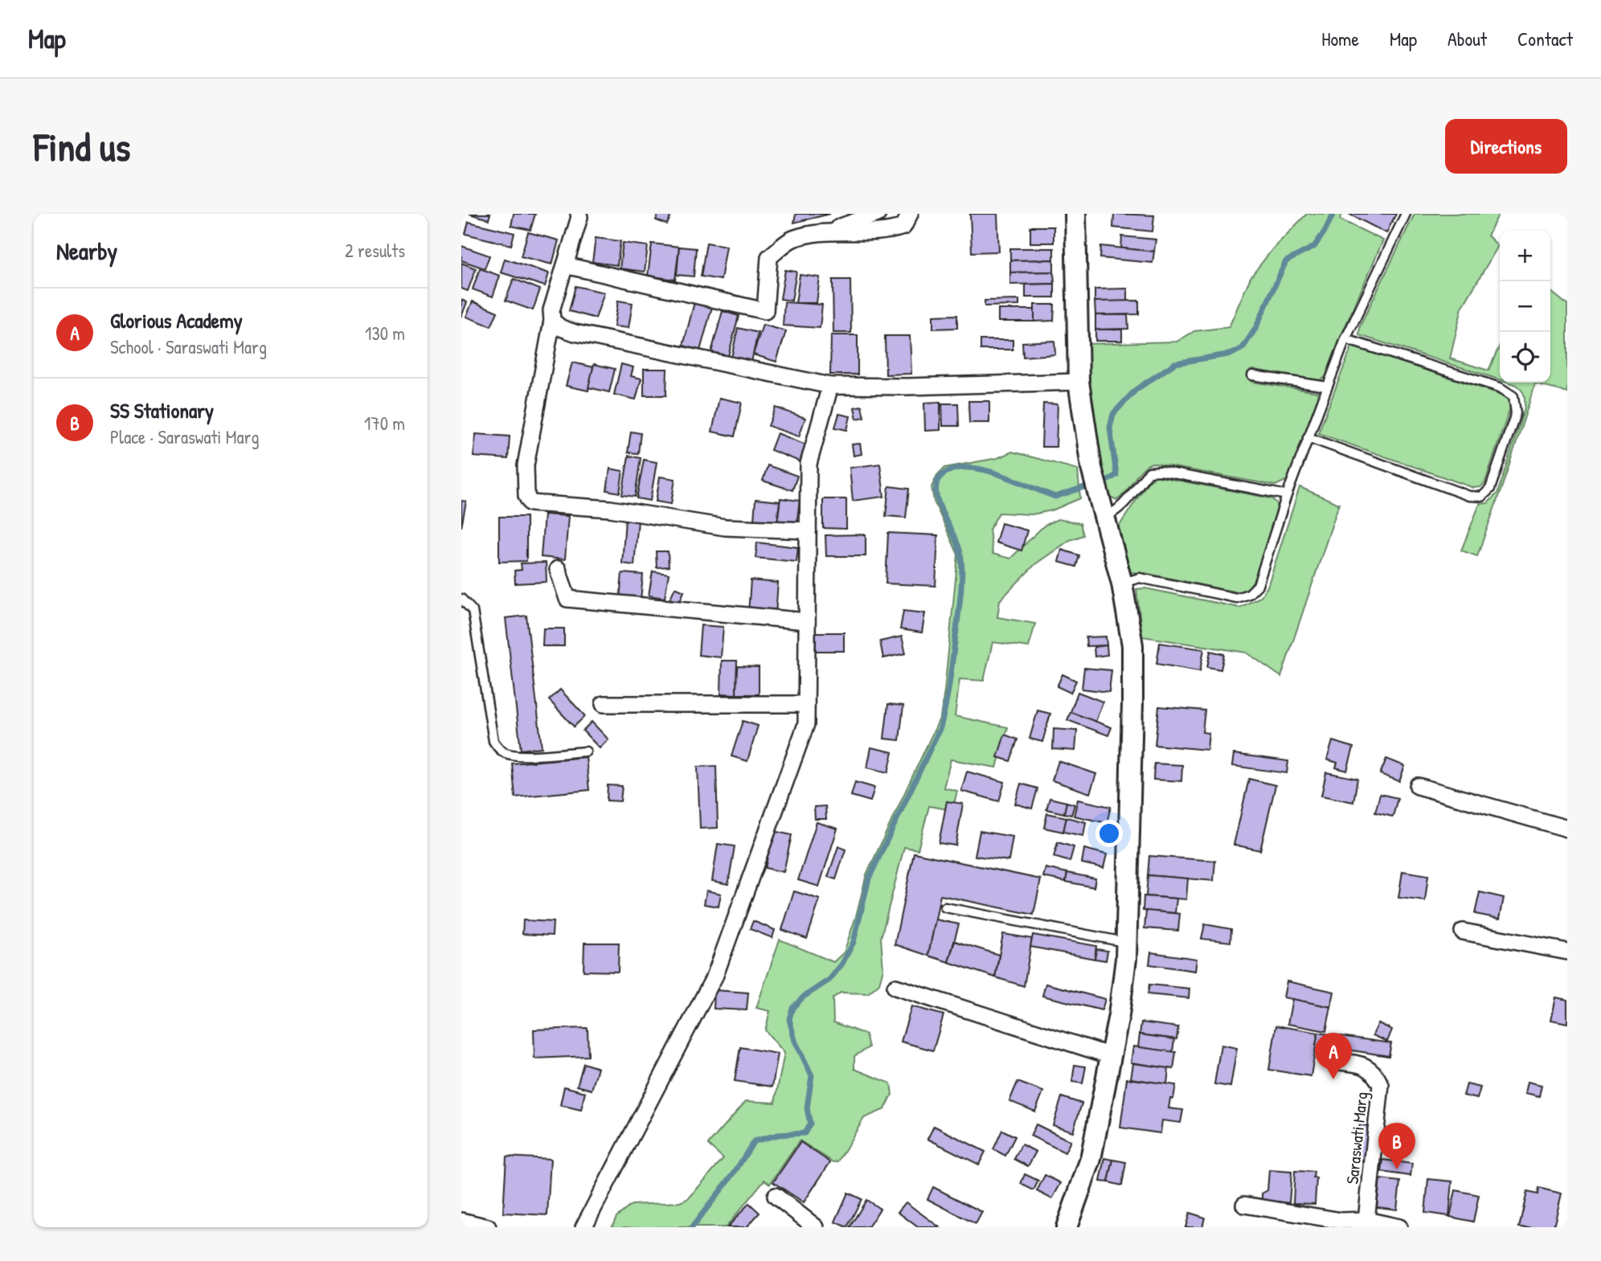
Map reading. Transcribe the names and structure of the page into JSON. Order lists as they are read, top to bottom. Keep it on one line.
{"streets":{"street":["Saraswati Marg"]},"page":{"header":"Map","nav":["Home","Map","About","Contact"],"buttons":"Directions","title":"Find us","heading":["Nearby","2 results"],"map_buttons":["+","−"],"list":[{"mark":"A","name":"Glorious Academy","note":"School · Saraswati Marg","value":"130 m"},{"mark":"B","name":"SS Stationary","note":"Place · Saraswati Marg","value":"170 m"}],"pins":["A","B"]}}
